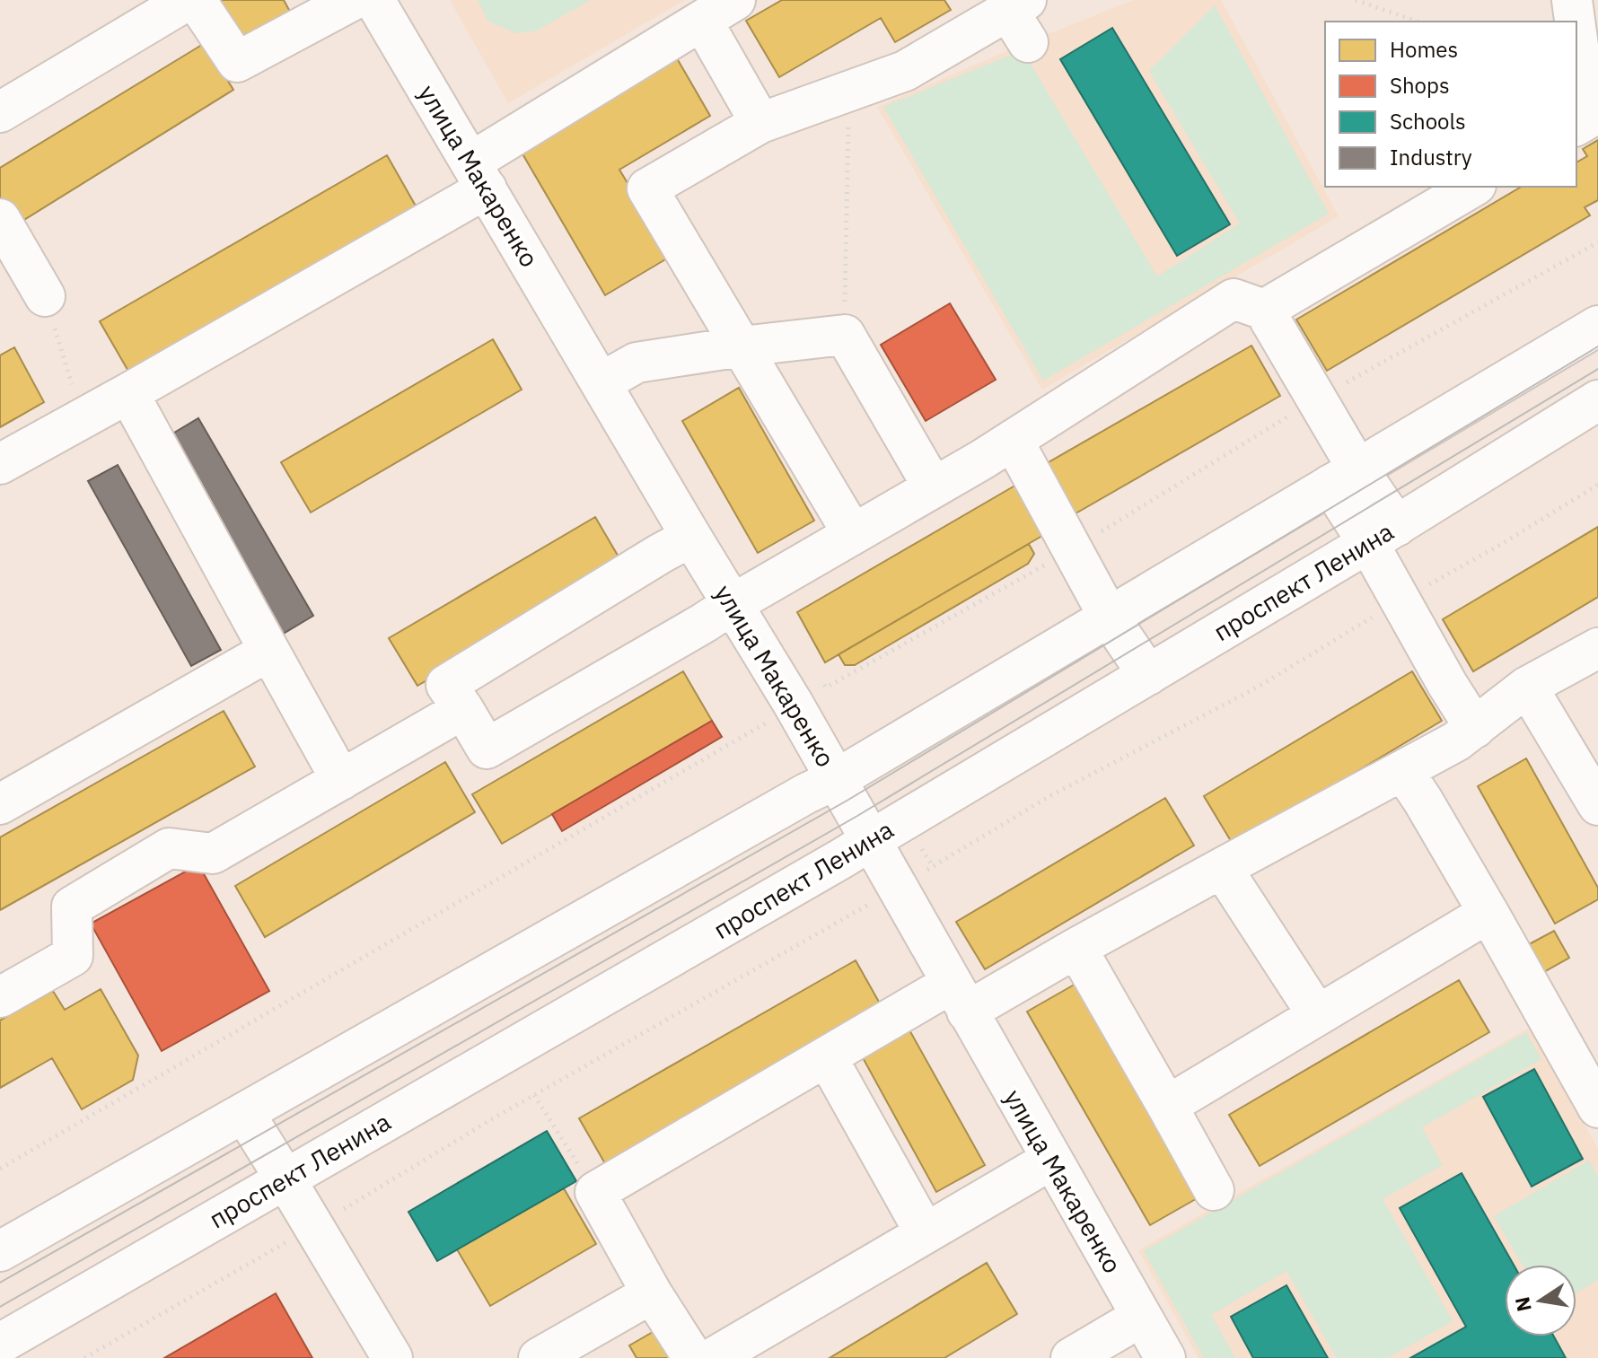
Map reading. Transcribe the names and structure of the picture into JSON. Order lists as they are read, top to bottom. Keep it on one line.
{"streets":{"main road":["улица Макаренко","проспект Ленина"]},"crossings":[["улица Макаренко","проспект Ленина"]],"legend":["Homes","Shops","Schools","Industry"],"north":"left"}
